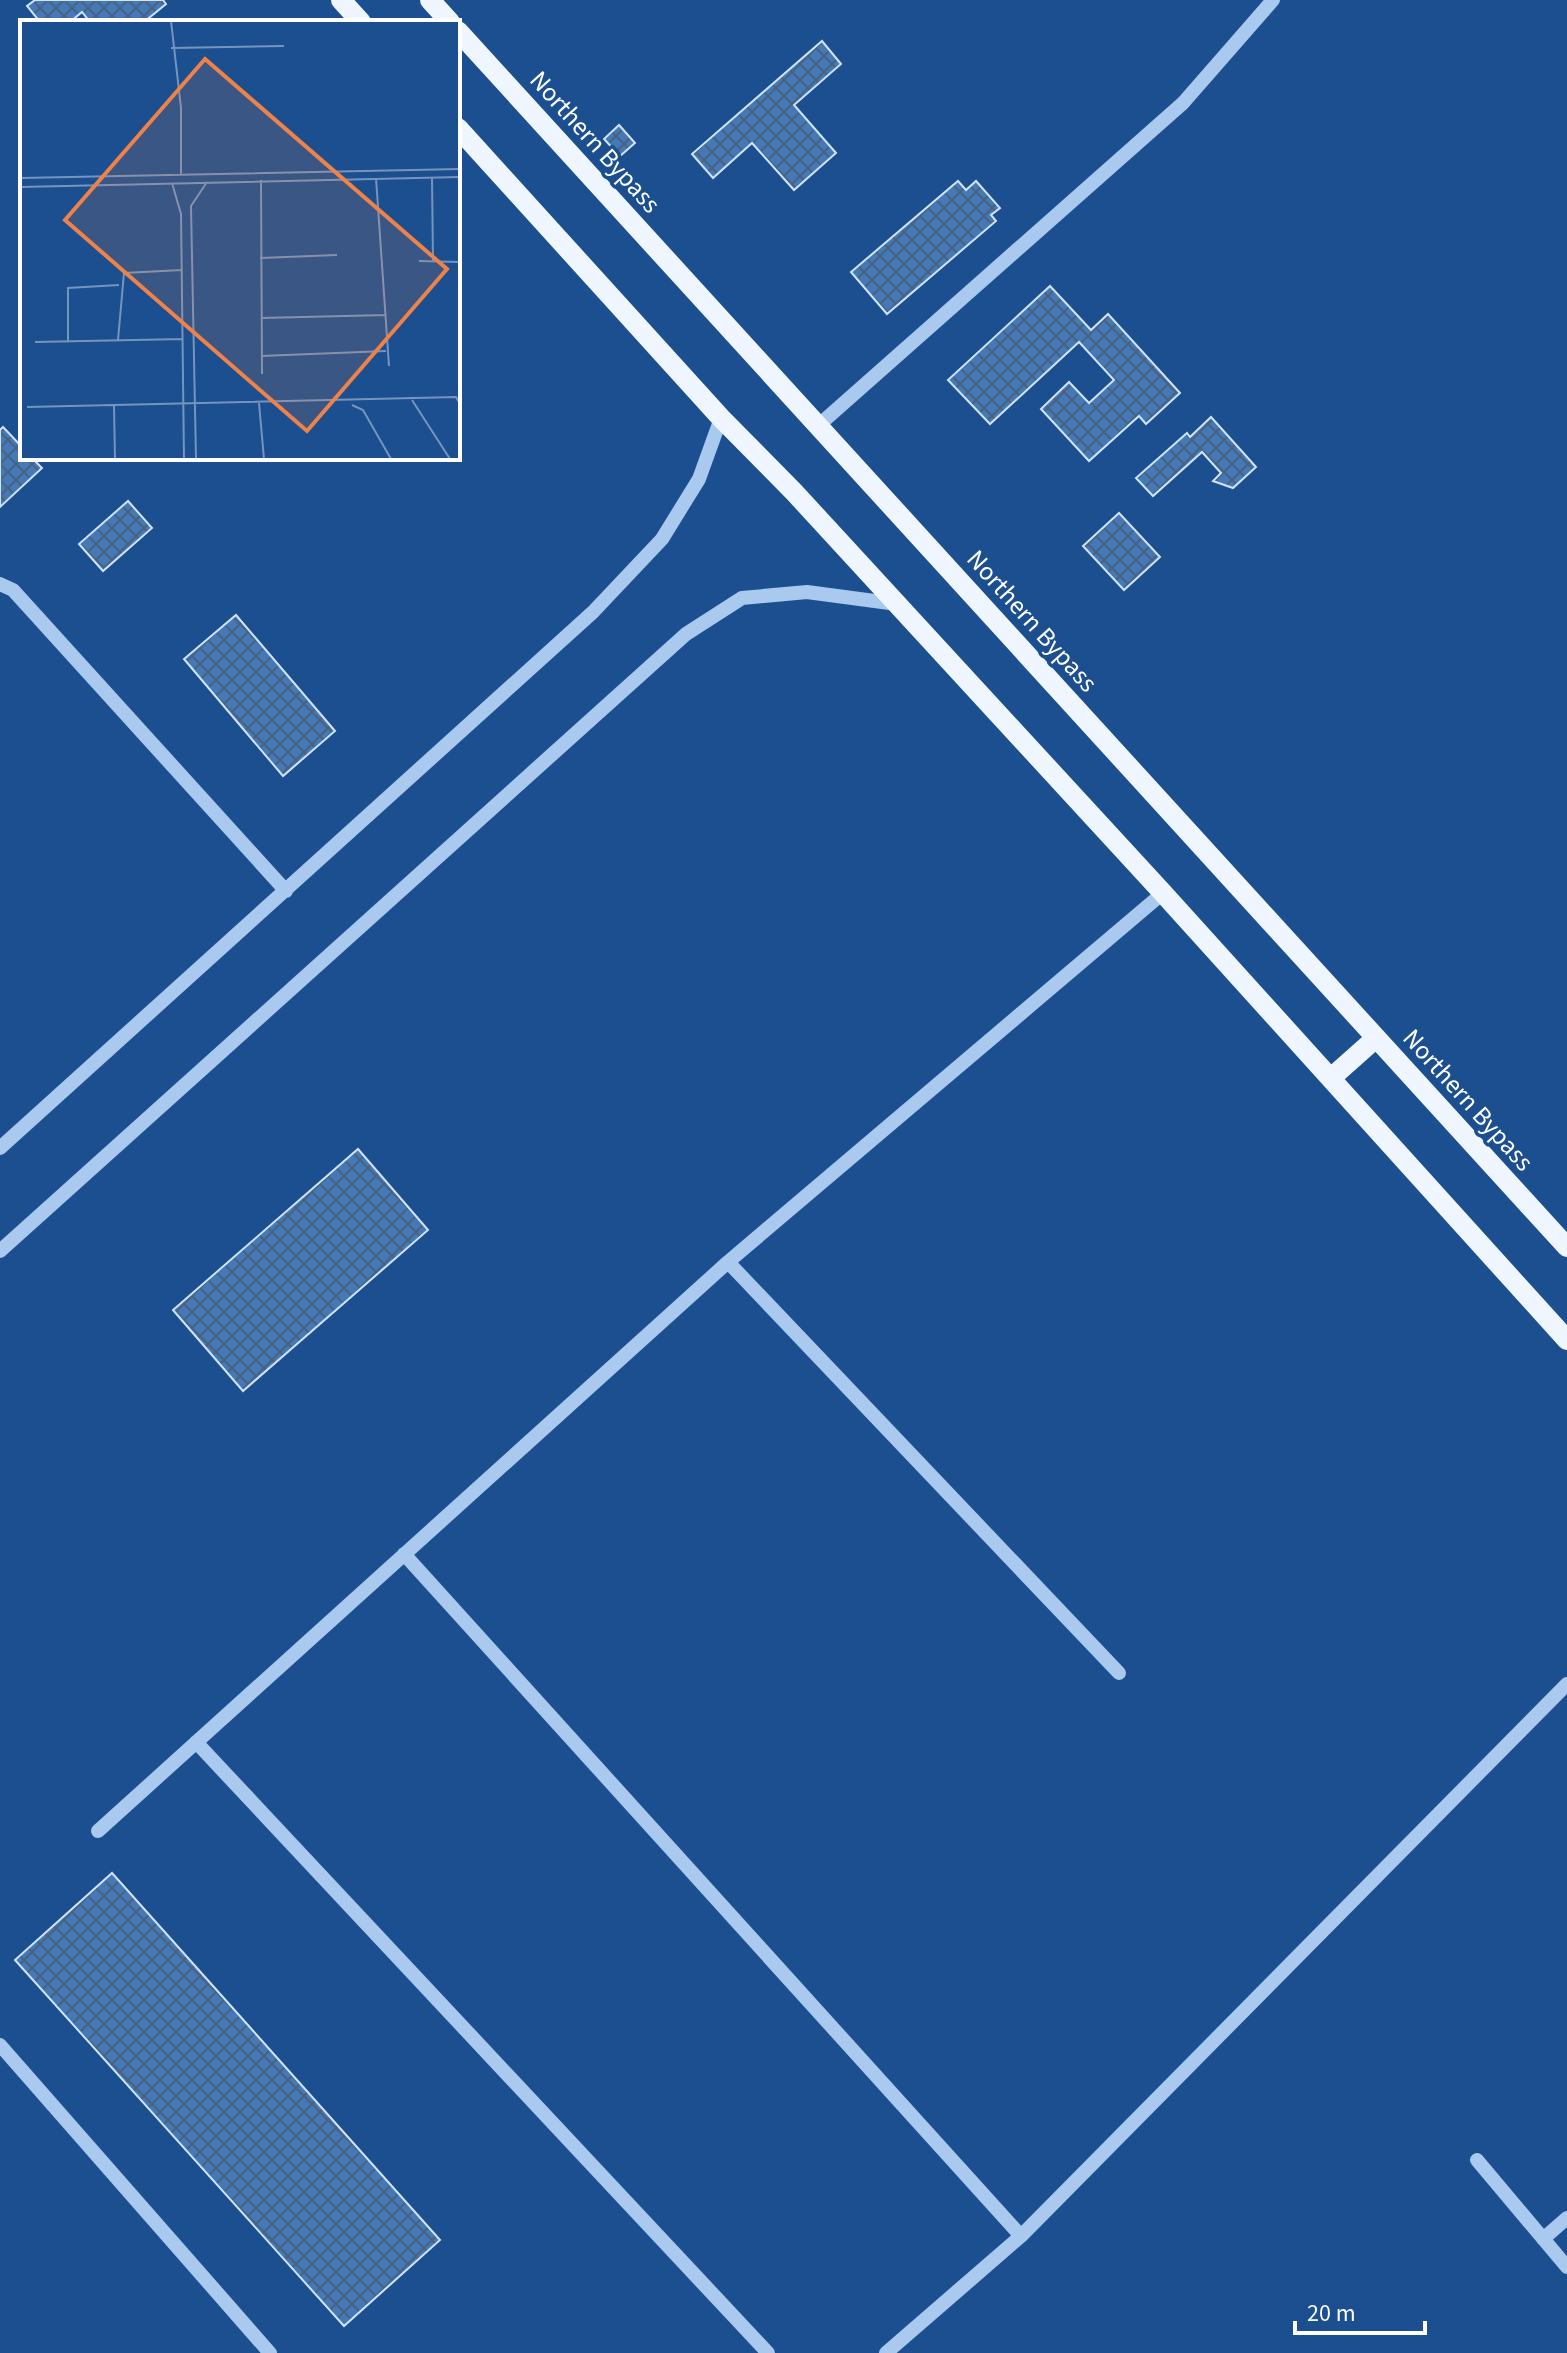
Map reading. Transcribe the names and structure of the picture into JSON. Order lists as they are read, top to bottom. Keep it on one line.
{"streets":{"main road":["Northern Bypass"]},"scale_bar":"20 m"}
